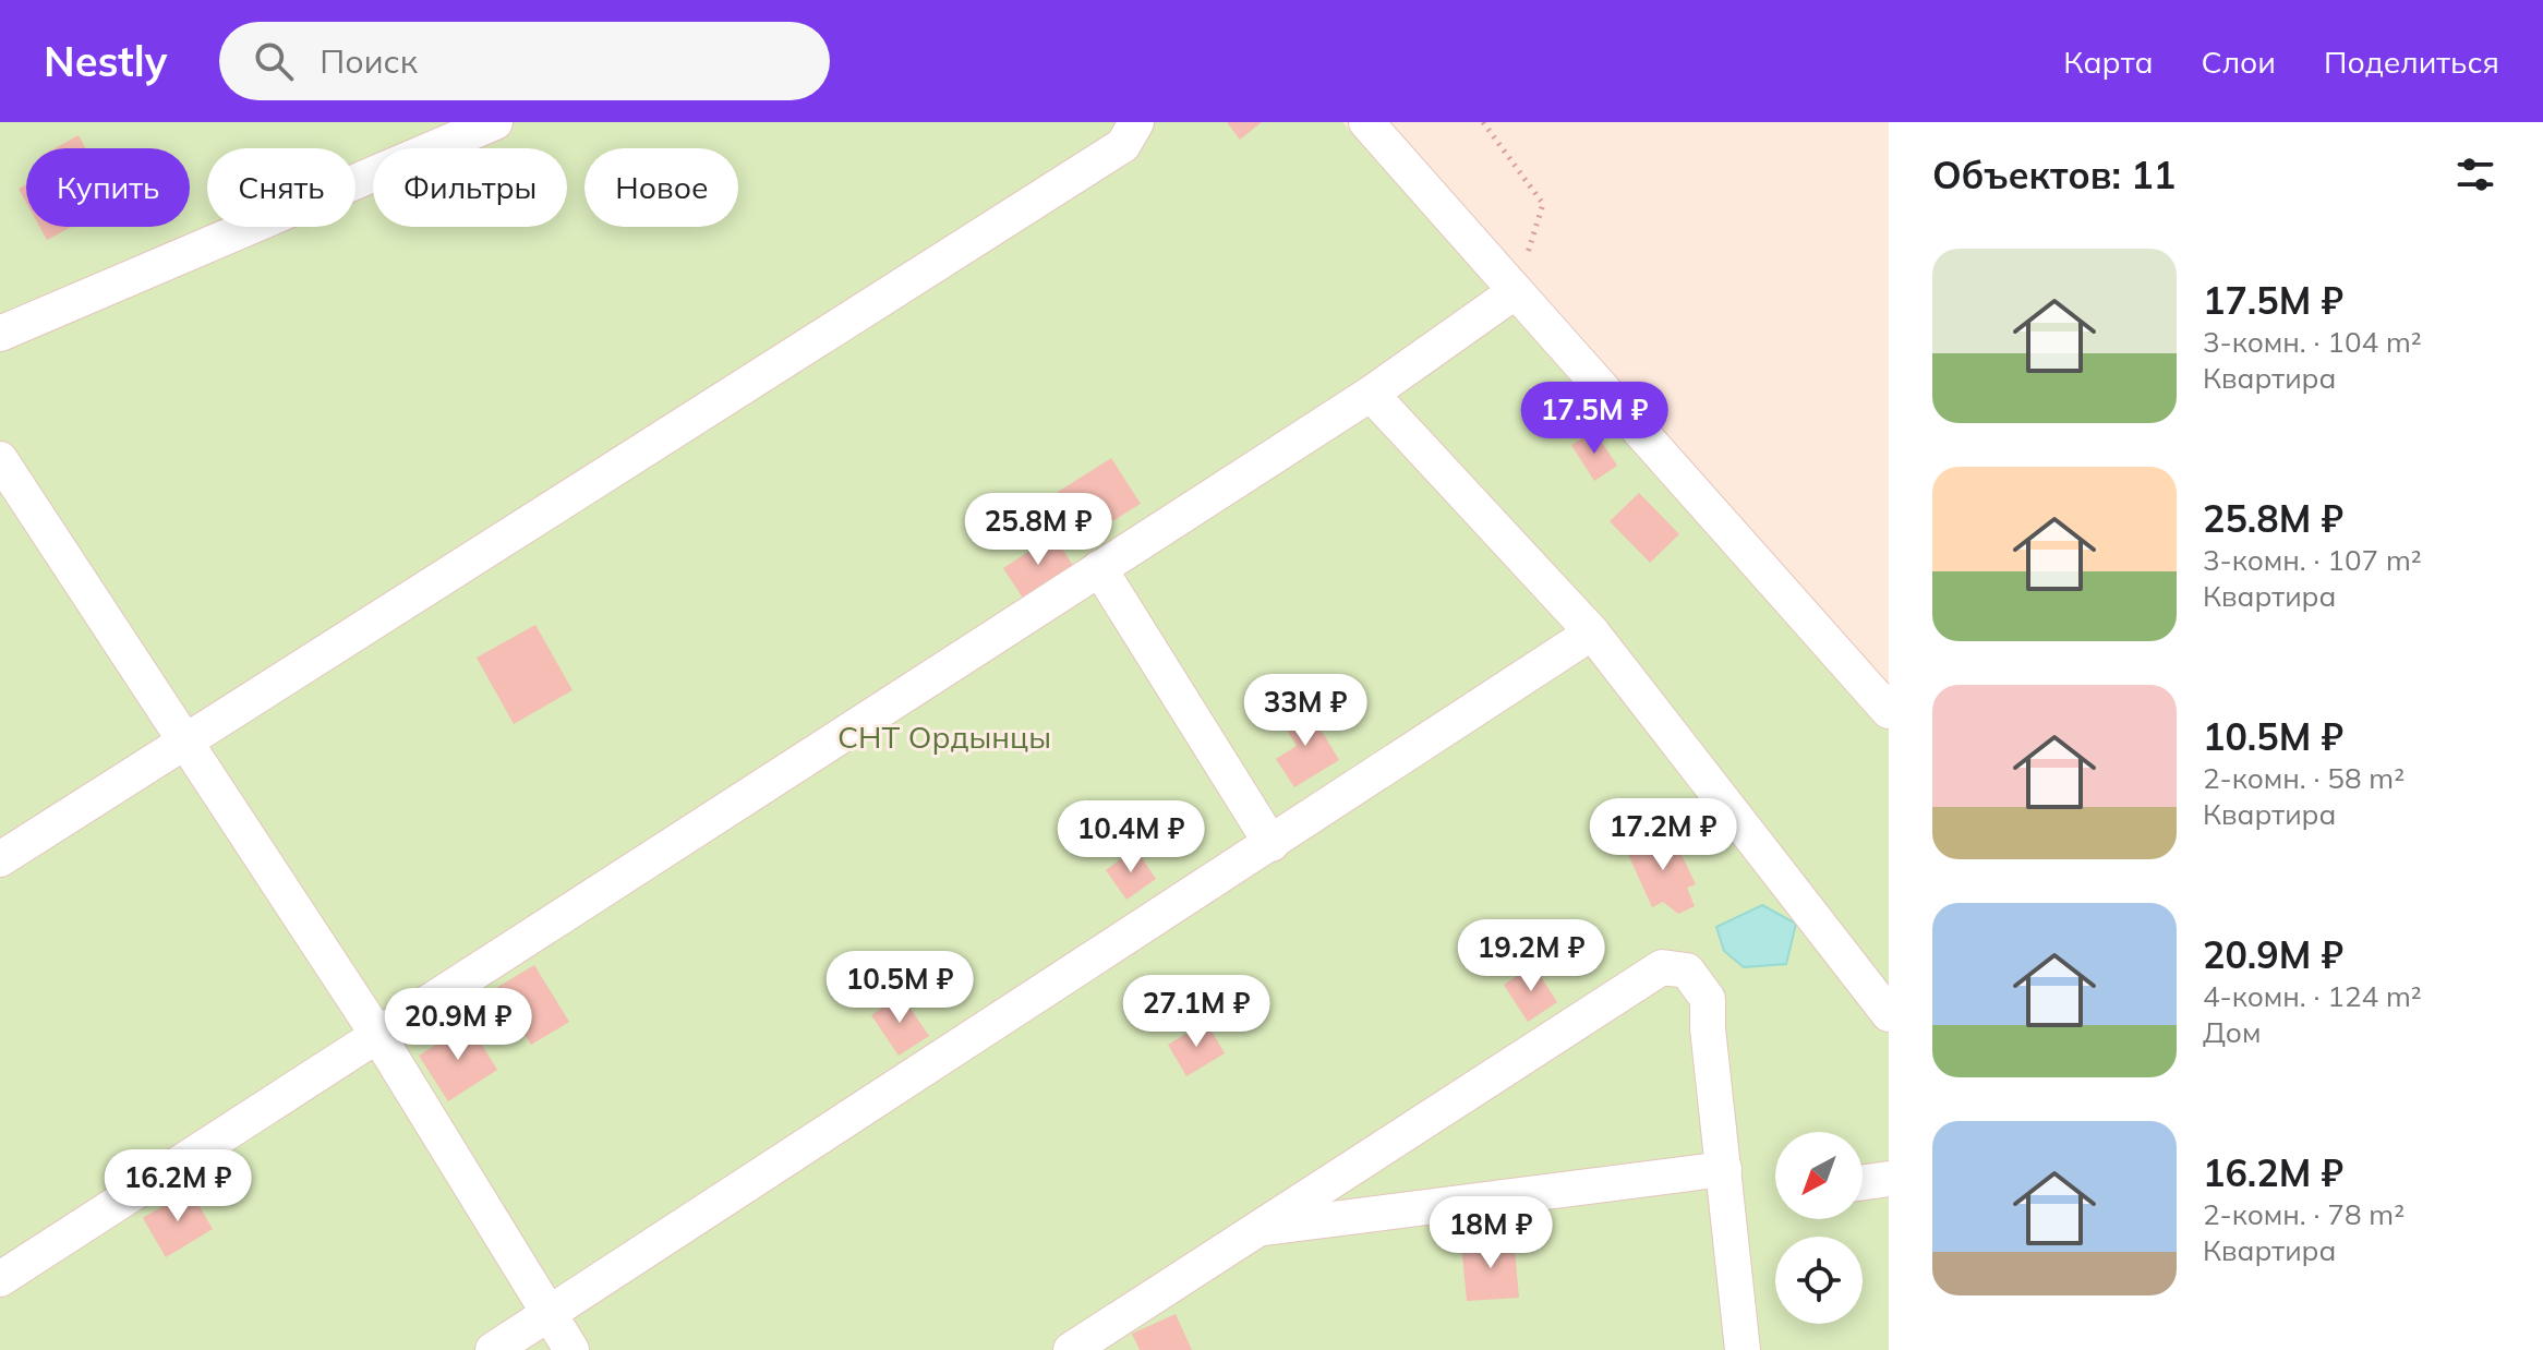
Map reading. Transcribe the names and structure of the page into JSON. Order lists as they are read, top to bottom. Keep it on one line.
{"parks":["СНТ Ордынцы"],"north":"bottom left","page":{"header":"Nestly","search":"Поиск","nav":["Карта","Слои","Поделиться"],"heading":"Объектов: 11","chip":["Купить","Снять","Фильтры","Новое"],"list":[{"name":"17.5M ₽","note":"3-комн. · 104 m² · Квартира"},{"name":"25.8M ₽","note":"3-комн. · 107 m² · Квартира"},{"name":"10.5M ₽","note":"2-комн. · 58 m² · Квартира"},{"name":"20.9M ₽","note":"4-комн. · 124 m² · Дом"},{"name":"16.2M ₽","note":"2-комн. · 78 m² · Квартира"}],"price":["17.5M ₽","25.8M ₽","33M ₽","17.2M ₽","10.4M ₽","19.2M ₽","10.5M ₽","27.1M ₽","20.9M ₽","16.2M ₽","18M ₽"]}}
